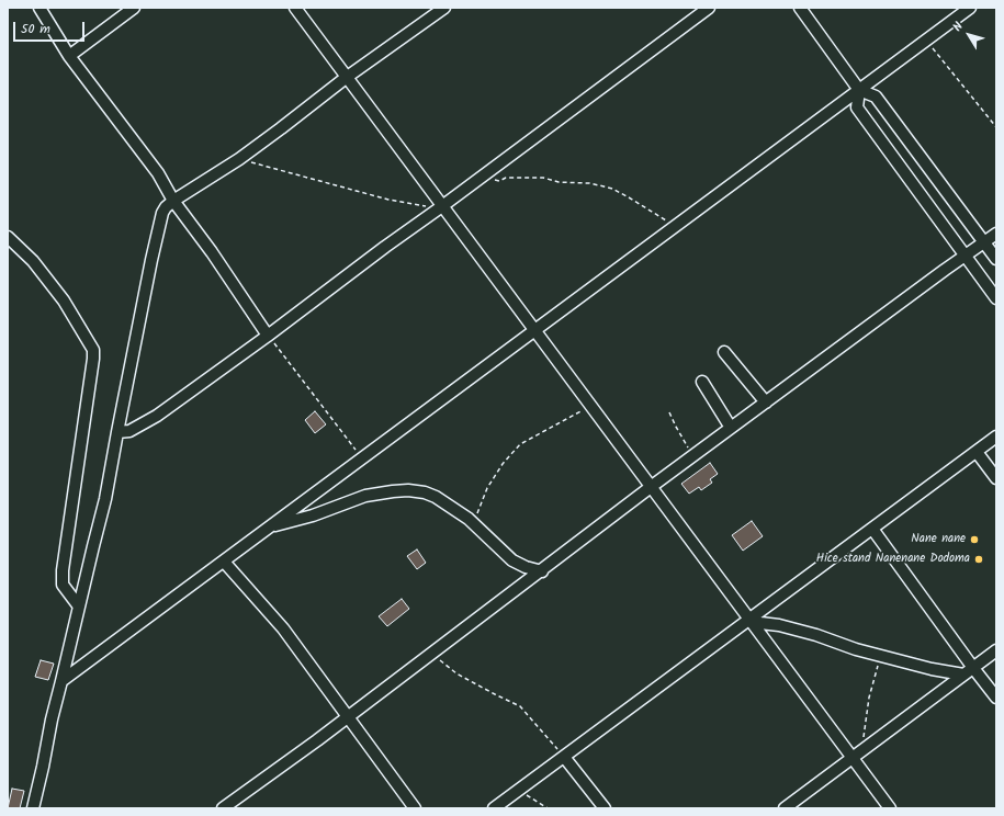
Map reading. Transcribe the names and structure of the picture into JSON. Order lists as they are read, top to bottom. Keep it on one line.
{"places":["Nane nane","Hice stand Nanenane Dodoma"],"scale_bar":"50 m","north":"top left"}
